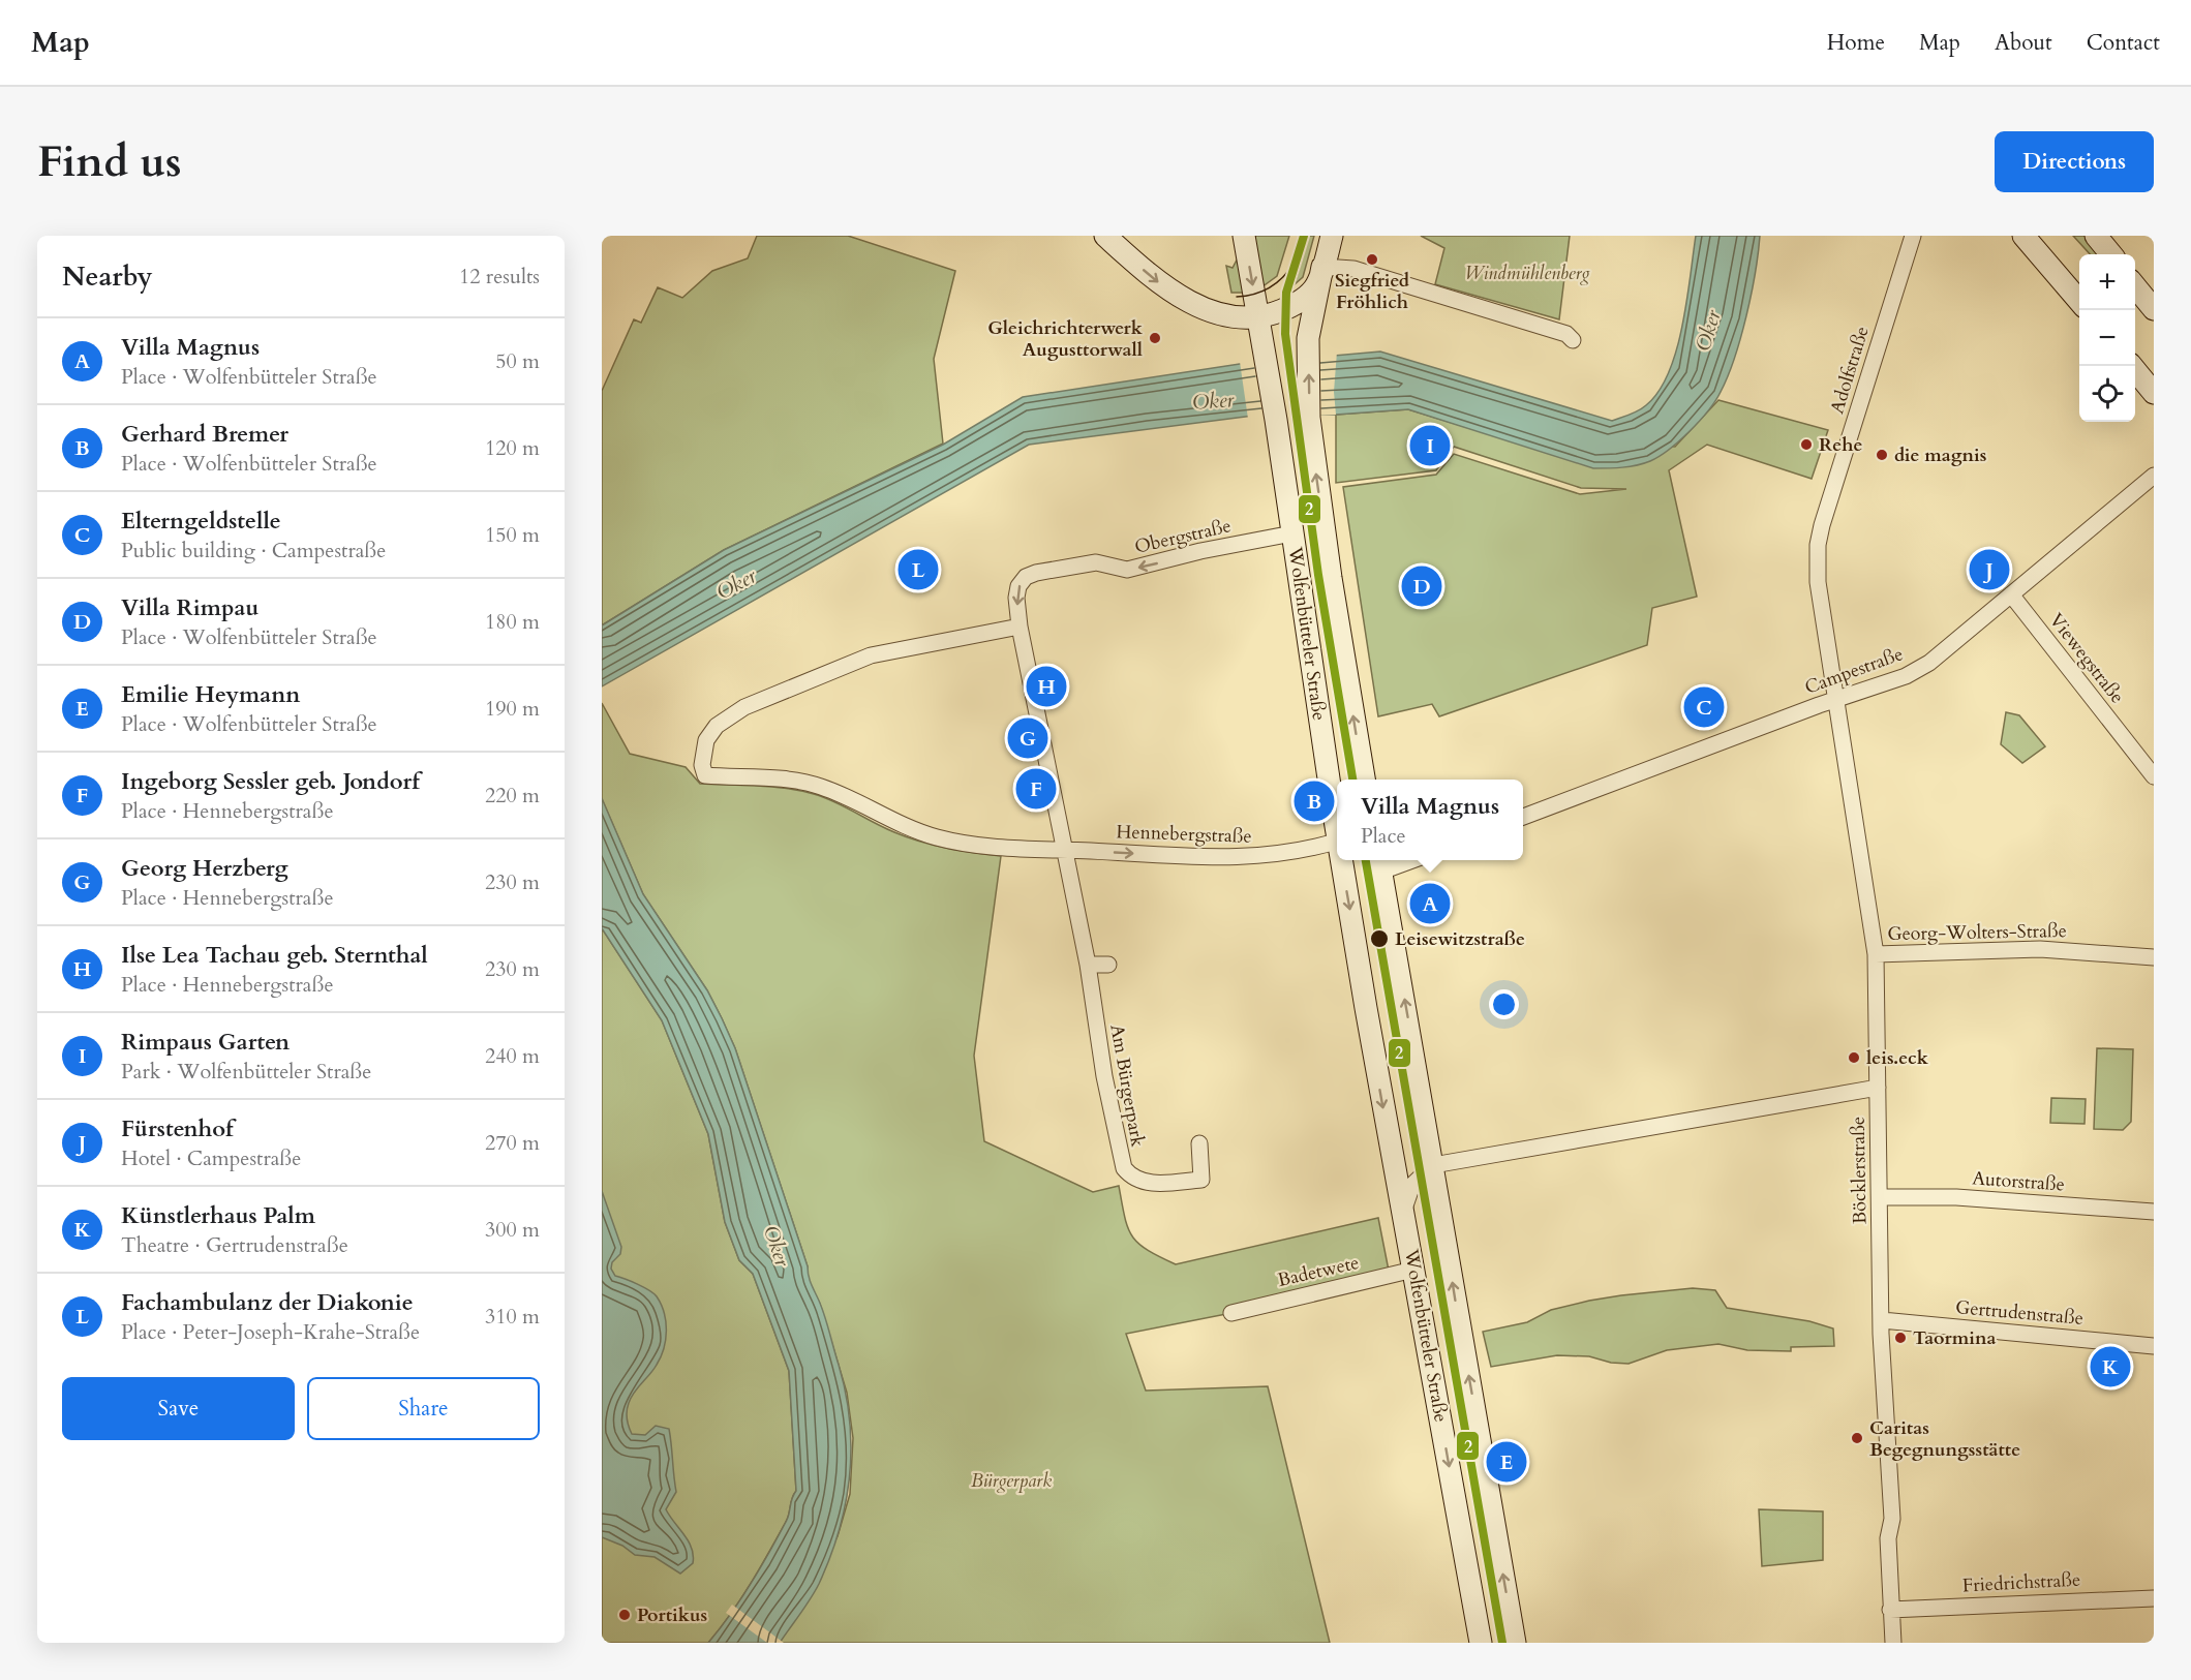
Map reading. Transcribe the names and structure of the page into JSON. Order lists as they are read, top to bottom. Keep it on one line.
{"streets":{"main road":["Wolfenbütteler Straße"],"street":["Adolfstraße","Obergstraße","Viewegstraße","Campestraße","Hennebergstraße","Georg-Wolters-Straße","Am Bürgerpark","Böcklerstraße","Autorstraße","Badetwete","Gertrudenstraße","Friedrichstraße"]},"crossings":[["Adolfstraße","Campestraße"],["Adolfstraße","Böcklerstraße"],["Obergstraße","Wolfenbütteler Straße"],["Obergstraße","Hennebergstraße"],["Wolfenbütteler Straße","Badetwete"],["Viewegstraße","Campestraße"],["Campestraße","Böcklerstraße"],["Hennebergstraße","Am Bürgerpark"],["Georg-Wolters-Straße","Böcklerstraße"],["Böcklerstraße","Autorstraße"],["Böcklerstraße","Gertrudenstraße"],["Böcklerstraße","Friedrichstraße"]],"one_way":["Obergstraße"],"water":["Oker"],"parks":["Windmühlenberg","Bürgerpark"],"places":["Siegfried Fröhlich","Gleichrichterwerk Augusttorwall","Rehe","die magnis","Leisewitzstraße","leis.eck","Taormina","Caritas Begegnungsstätte","Portikus"],"lines":["transit line 2"],"page":{"header":"Map","nav":["Home","Map","About","Contact"],"buttons":["Directions",["Save","Share"]],"title":"Find us","heading":["Nearby","12 results"],"map_buttons":["+","−"],"list":[{"mark":"A","name":"Villa Magnus","note":"Place · Wolfenbütteler Straße","value":"50 m"},{"mark":"B","name":"Gerhard Bremer","note":"Place · Wolfenbütteler Straße","value":"120 m"},{"mark":"C","name":"Elterngeldstelle","note":"Public building · Campestraße","value":"150 m"},{"mark":"D","name":"Villa Rimpau","note":"Place · Wolfenbütteler Straße","value":"180 m"},{"mark":"E","name":"Emilie Heymann","note":"Place · Wolfenbütteler Straße","value":"190 m"},{"mark":"F","name":"Ingeborg Sessler geb. Jondorf","note":"Place · Hennebergstraße","value":"220 m"},{"mark":"G","name":"Georg Herzberg","note":"Place · Hennebergstraße","value":"230 m"},{"mark":"H","name":"Ilse Lea Tachau geb. Sternthal","note":"Place · Hennebergstraße","value":"230 m"},{"mark":"I","name":"Rimpaus Garten","note":"Park · Wolfenbütteler Straße","value":"240 m"},{"mark":"J","name":"Fürstenhof","note":"Hotel · Campestraße","value":"270 m"},{"mark":"K","name":"Künstlerhaus Palm","note":"Theatre · Gertrudenstraße","value":"300 m"},{"mark":"L","name":"Fachambulanz der Diakonie","note":"Place · Peter-Joseph-Krahe-Straße","value":"310 m"}],"pins":["I","J","L","D","H","C","G","F","B","A","K","E"],"popup":["Villa Magnus","Place"]}}
